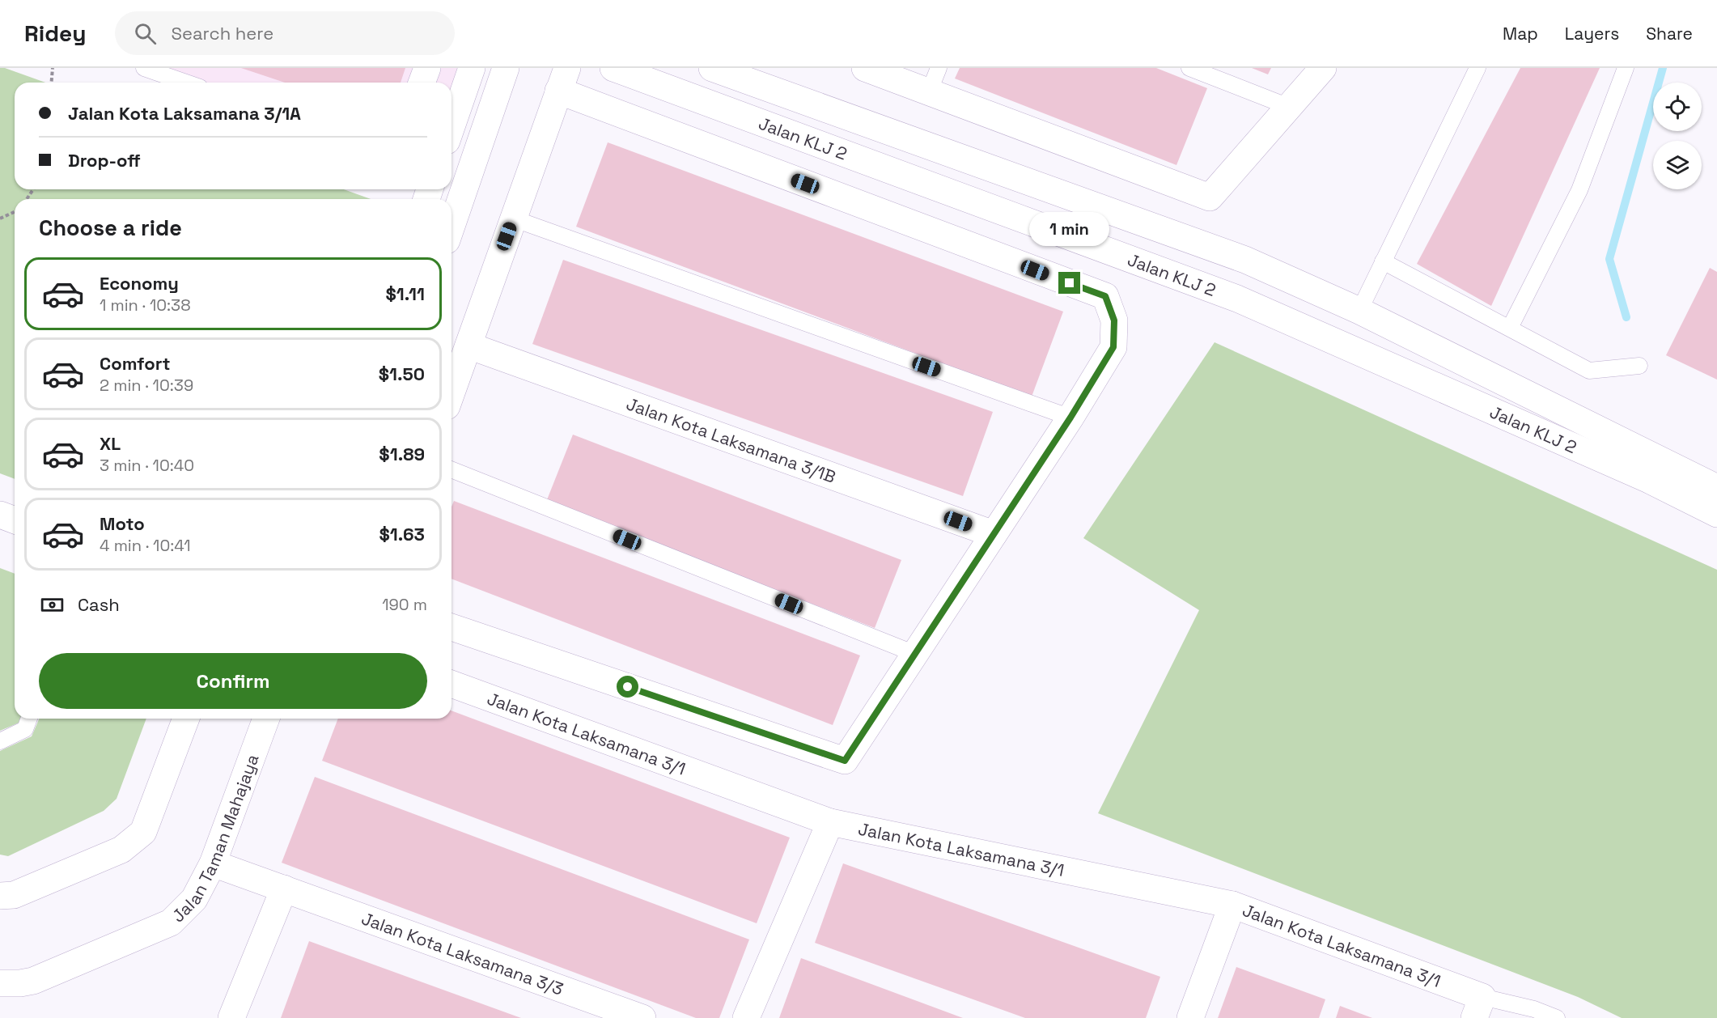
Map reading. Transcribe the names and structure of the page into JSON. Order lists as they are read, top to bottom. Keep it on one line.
{"streets":{"street":["Jalan KLJ 2","Jalan Kota Laksamana 3/1B","Jalan Kota Laksamana 3/1","Jalan Taman Mahajaya","Jalan Kota Laksamana 3/3"]},"crossings":[["Jalan Taman Mahajaya","Jalan Kota Laksamana 3/3"]],"page":{"header":"Ridey","search":"Search here","nav":["Map","Layers","Share"],"banner":["Jalan Kota Laksamana 3/1A","Drop-off"],"heading":"Choose a ride","bubble":"1 min","list":[{"name":"Economy","note":"1 min · 10:38","value":"$1.11"},{"name":"Comfort","note":"2 min · 10:39","value":"$1.50"},{"name":"XL","note":"3 min · 10:40","value":"$1.89"},{"name":"Moto","note":"4 min · 10:41","value":"$1.63"}],"pay":["Cash","190 m"],"buttons":"Confirm"}}
